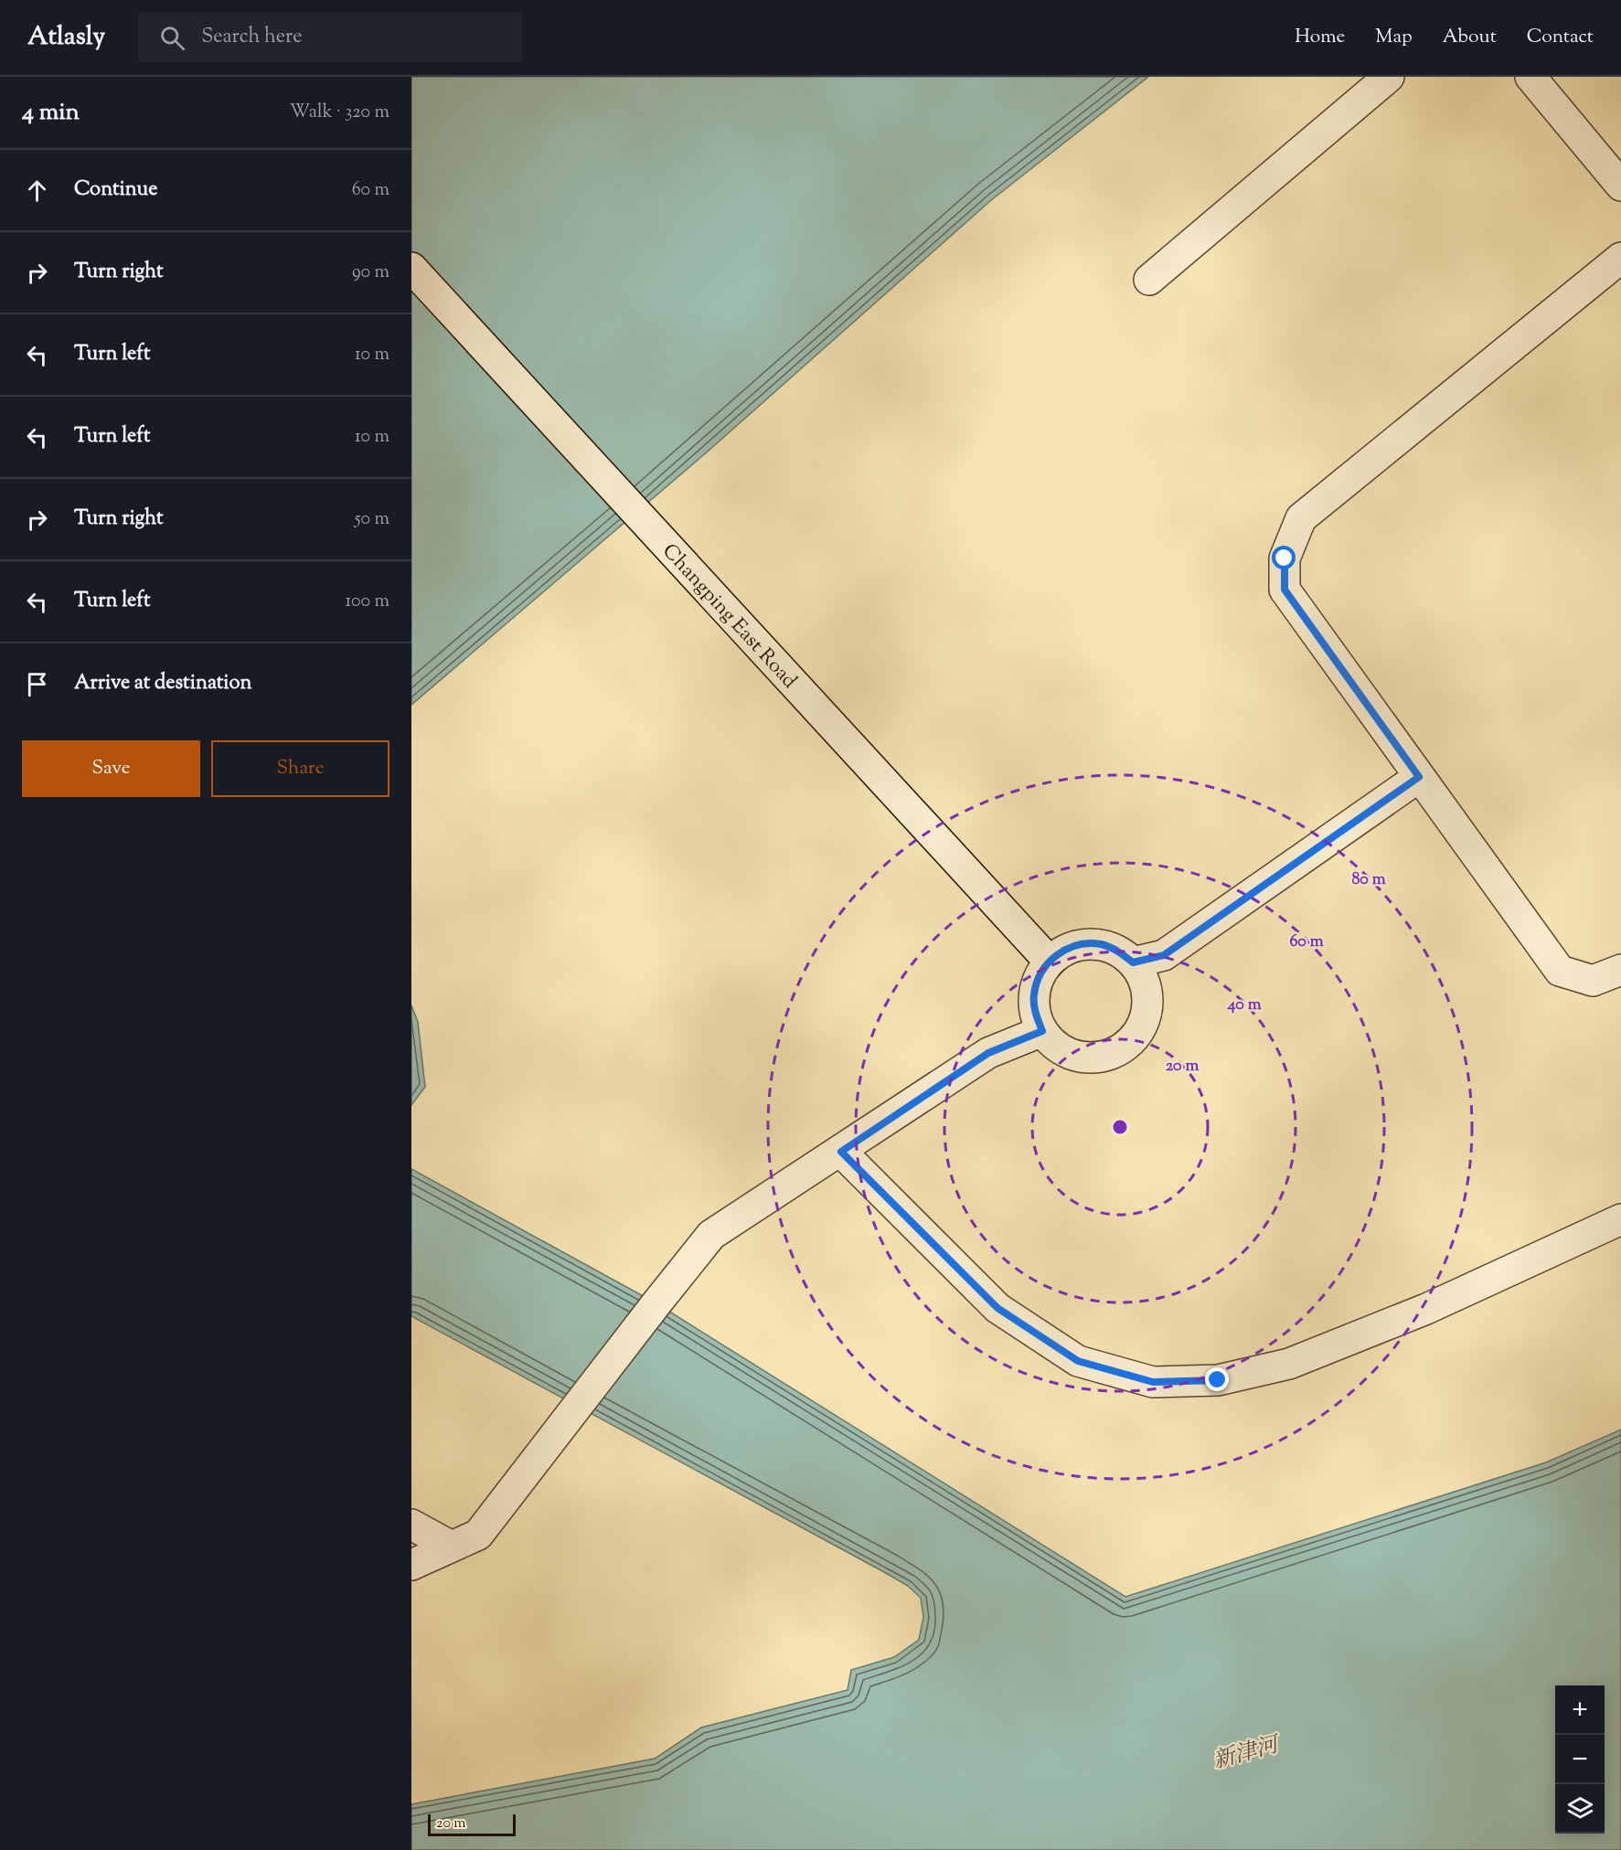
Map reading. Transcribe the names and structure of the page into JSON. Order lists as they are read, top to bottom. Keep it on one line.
{"streets":{"street":["Changping East Road"]},"water":["新津河"],"scale_bar":"20 m","page":{"header":"Atlasly","search":"Search here","nav":["Home","Map","About","Contact"],"heading":["4 min","Walk · 320 m"],"list":[["Continue","60 m"],["Turn right","90 m"],["Turn left","10 m"],["Turn left","10 m"],["Turn right","50 m"],["Turn left","100 m"],"Arrive at destination"],"buttons":["Save","Share"],"map_buttons":["+","−"],"scale":"20 m"},"rings":["80 m","60 m","40 m","20 m"]}
